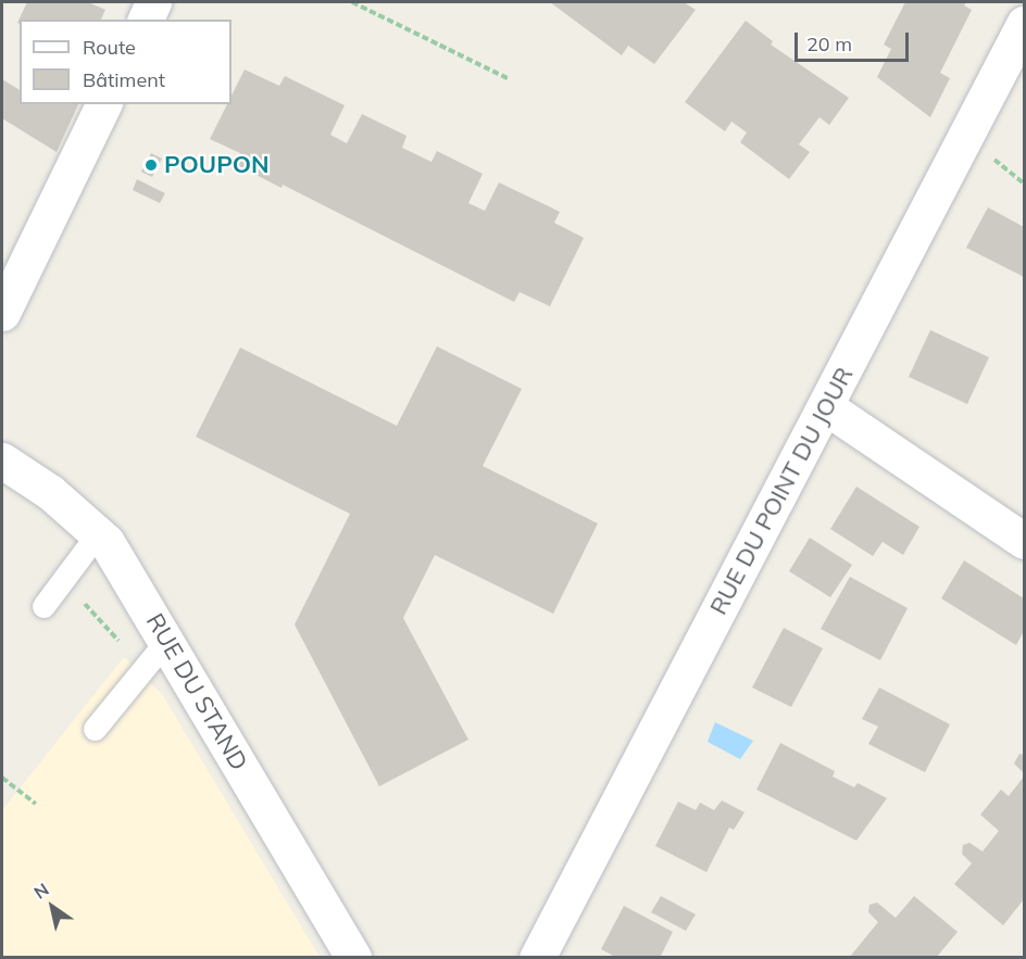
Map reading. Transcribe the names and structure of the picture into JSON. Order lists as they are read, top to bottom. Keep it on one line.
{"streets":{"street":["RUE DU POINT DU JOUR","RUE DU STAND"]},"places":["POUPON"],"legend":["Route","Bâtiment"],"scale_bar":"20 m","north":"top left"}
